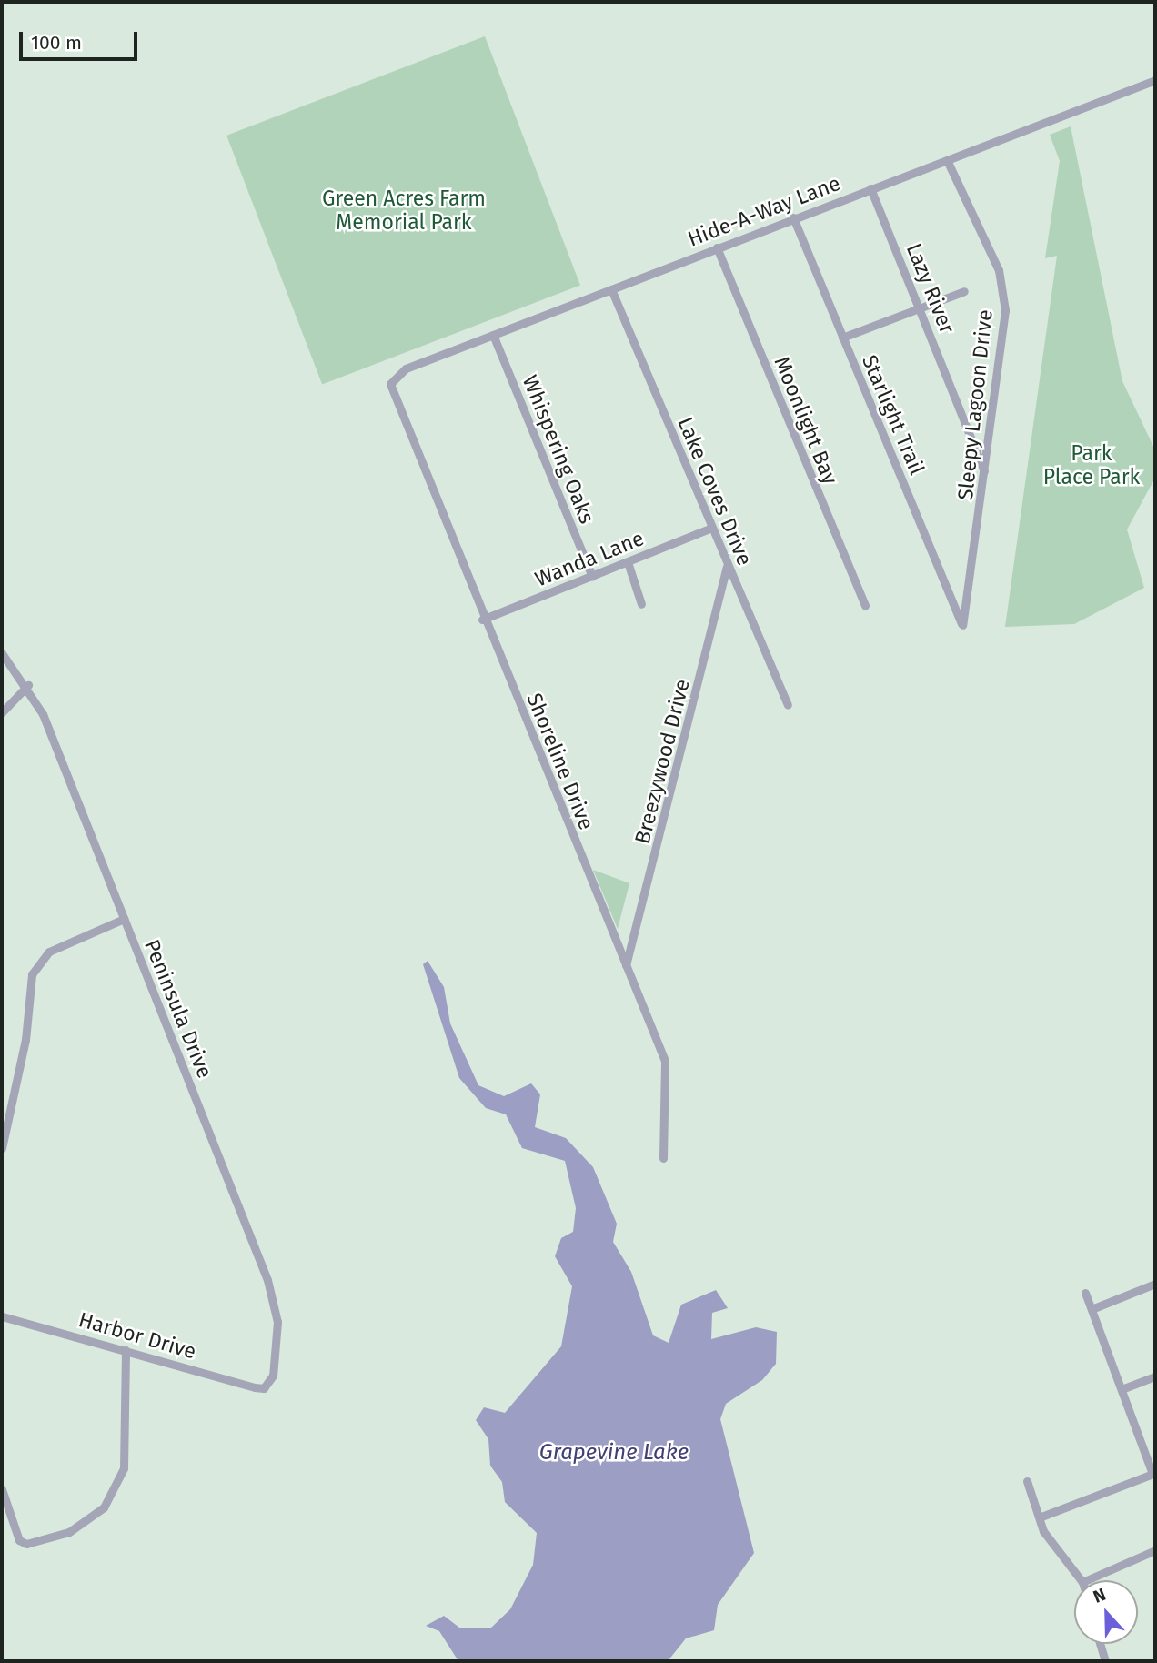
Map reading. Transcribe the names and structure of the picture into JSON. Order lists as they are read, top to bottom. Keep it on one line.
{"streets":{"street":["Hide-A-Way Lane","Lazy River","Sleepy Lagoon Drive","Starlight Trail","Moonlight Bay","Whispering Oaks","Lake Coves Drive","Wanda Lane","Shoreline Drive","Breezywood Drive","Peninsula Drive","Harbor Drive"]},"crossings":[["Hide-A-Way Lane","Lazy River"],["Hide-A-Way Lane","Sleepy Lagoon Drive"],["Hide-A-Way Lane","Starlight Trail"],["Hide-A-Way Lane","Moonlight Bay"],["Hide-A-Way Lane","Whispering Oaks"],["Hide-A-Way Lane","Lake Coves Drive"],["Hide-A-Way Lane","Shoreline Drive"],["Lazy River","Sleepy Lagoon Drive"],["Sleepy Lagoon Drive","Starlight Trail"],["Whispering Oaks","Wanda Lane"],["Lake Coves Drive","Wanda Lane"],["Lake Coves Drive","Breezywood Drive"],["Wanda Lane","Shoreline Drive"],["Shoreline Drive","Breezywood Drive"],["Peninsula Drive","Harbor Drive"]],"water":["Grapevine Lake"],"parks":["Green Acres Farm Memorial Park","Park Place Park"],"scale_bar":"100 m","north":"top"}
